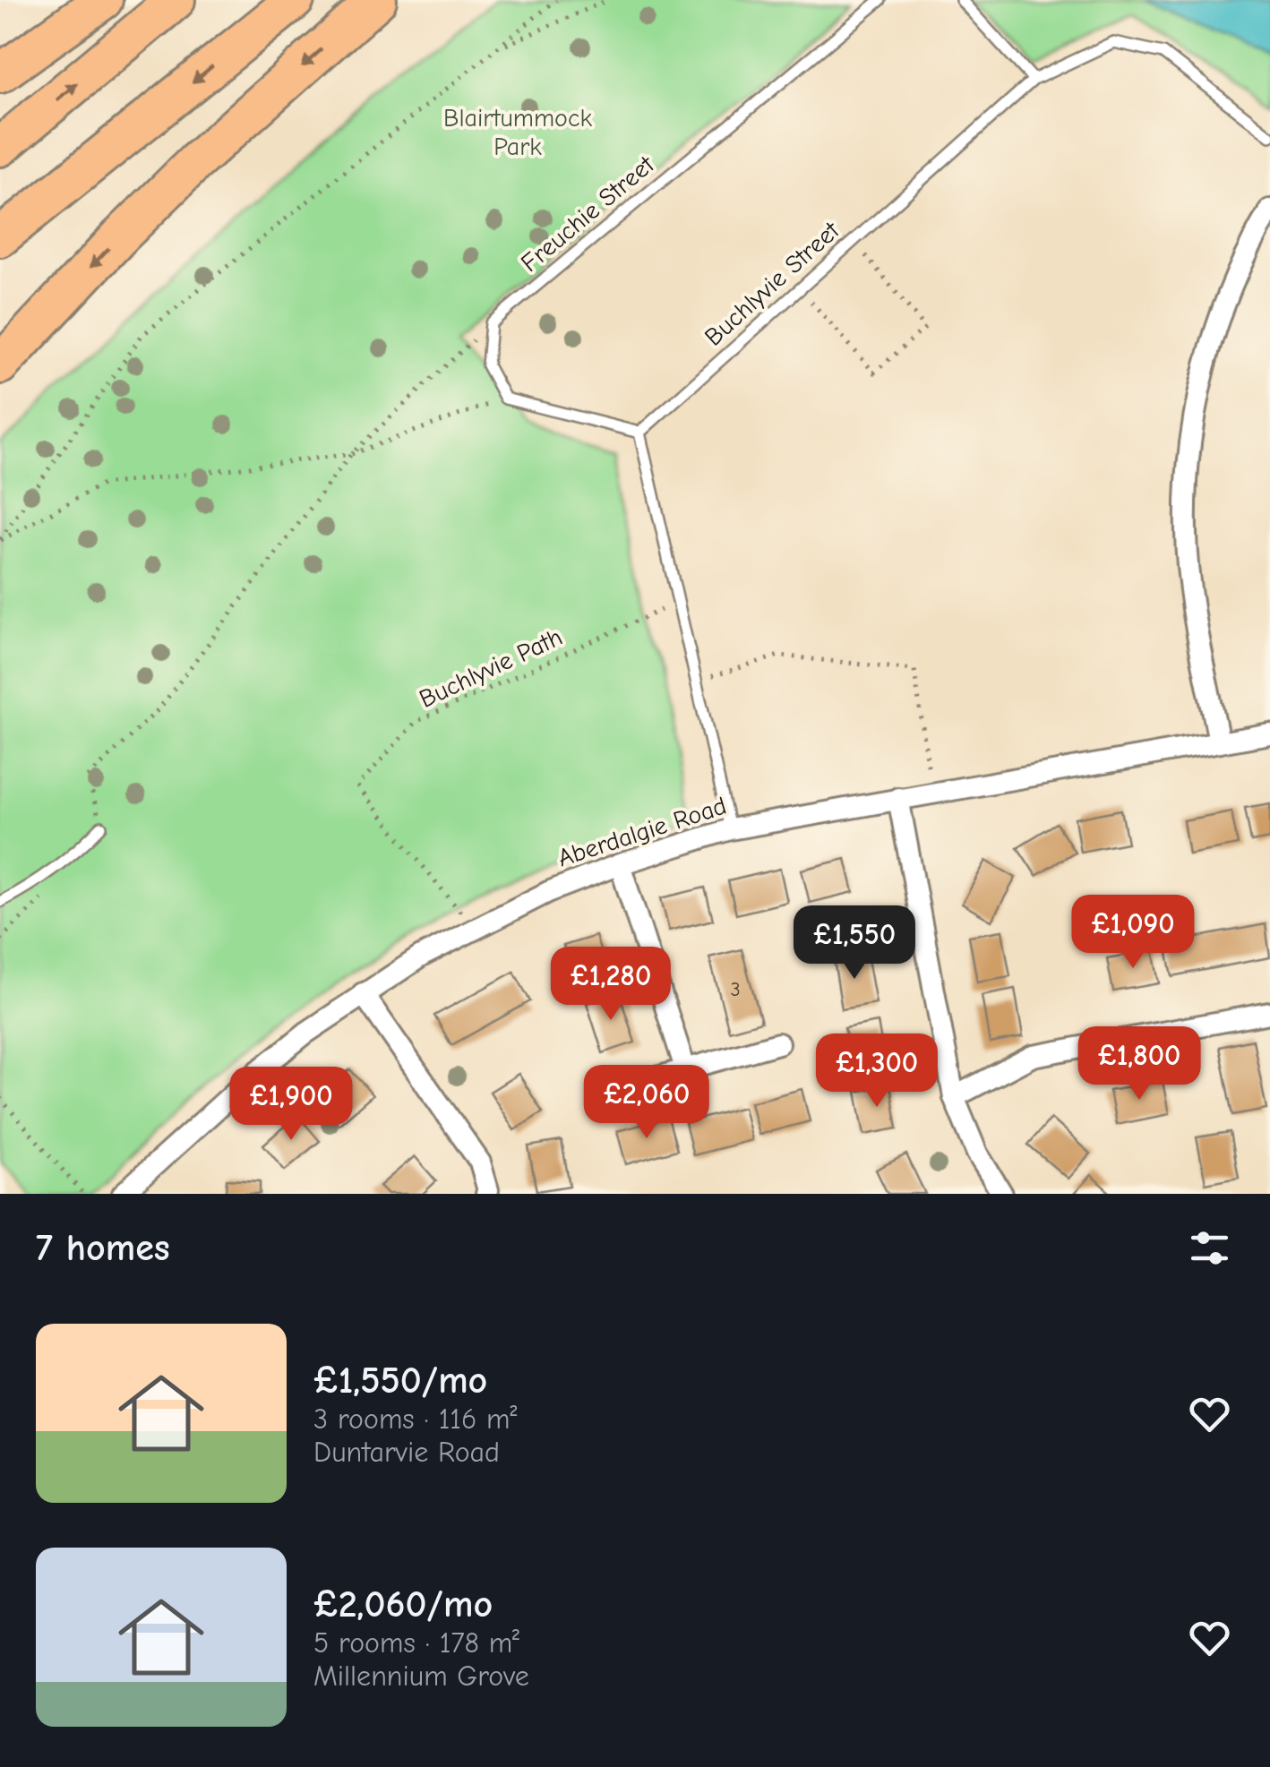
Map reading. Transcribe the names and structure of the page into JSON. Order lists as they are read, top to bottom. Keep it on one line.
{"streets":{"street":["Aberdalgie Road"],"lane":["Freuchie Street","Buchlyvie Street"],"path":["Buchlyvie Path"]},"crossings":[["Buchlyvie Path","Aberdalgie Road"]],"parks":["Blairtummock Park"],"house_numbers":["3"],"page":{"price":["£1,090","£1,550","£1,280","£1,800","£1,300","£2,060","£1,900"],"heading":"7 homes","list":[{"name":"£1,550/mo","note":"3 rooms · 116 m² · Duntarvie Road"},{"name":"£2,060/mo","note":"5 rooms · 178 m² · Millennium Grove"}]}}
